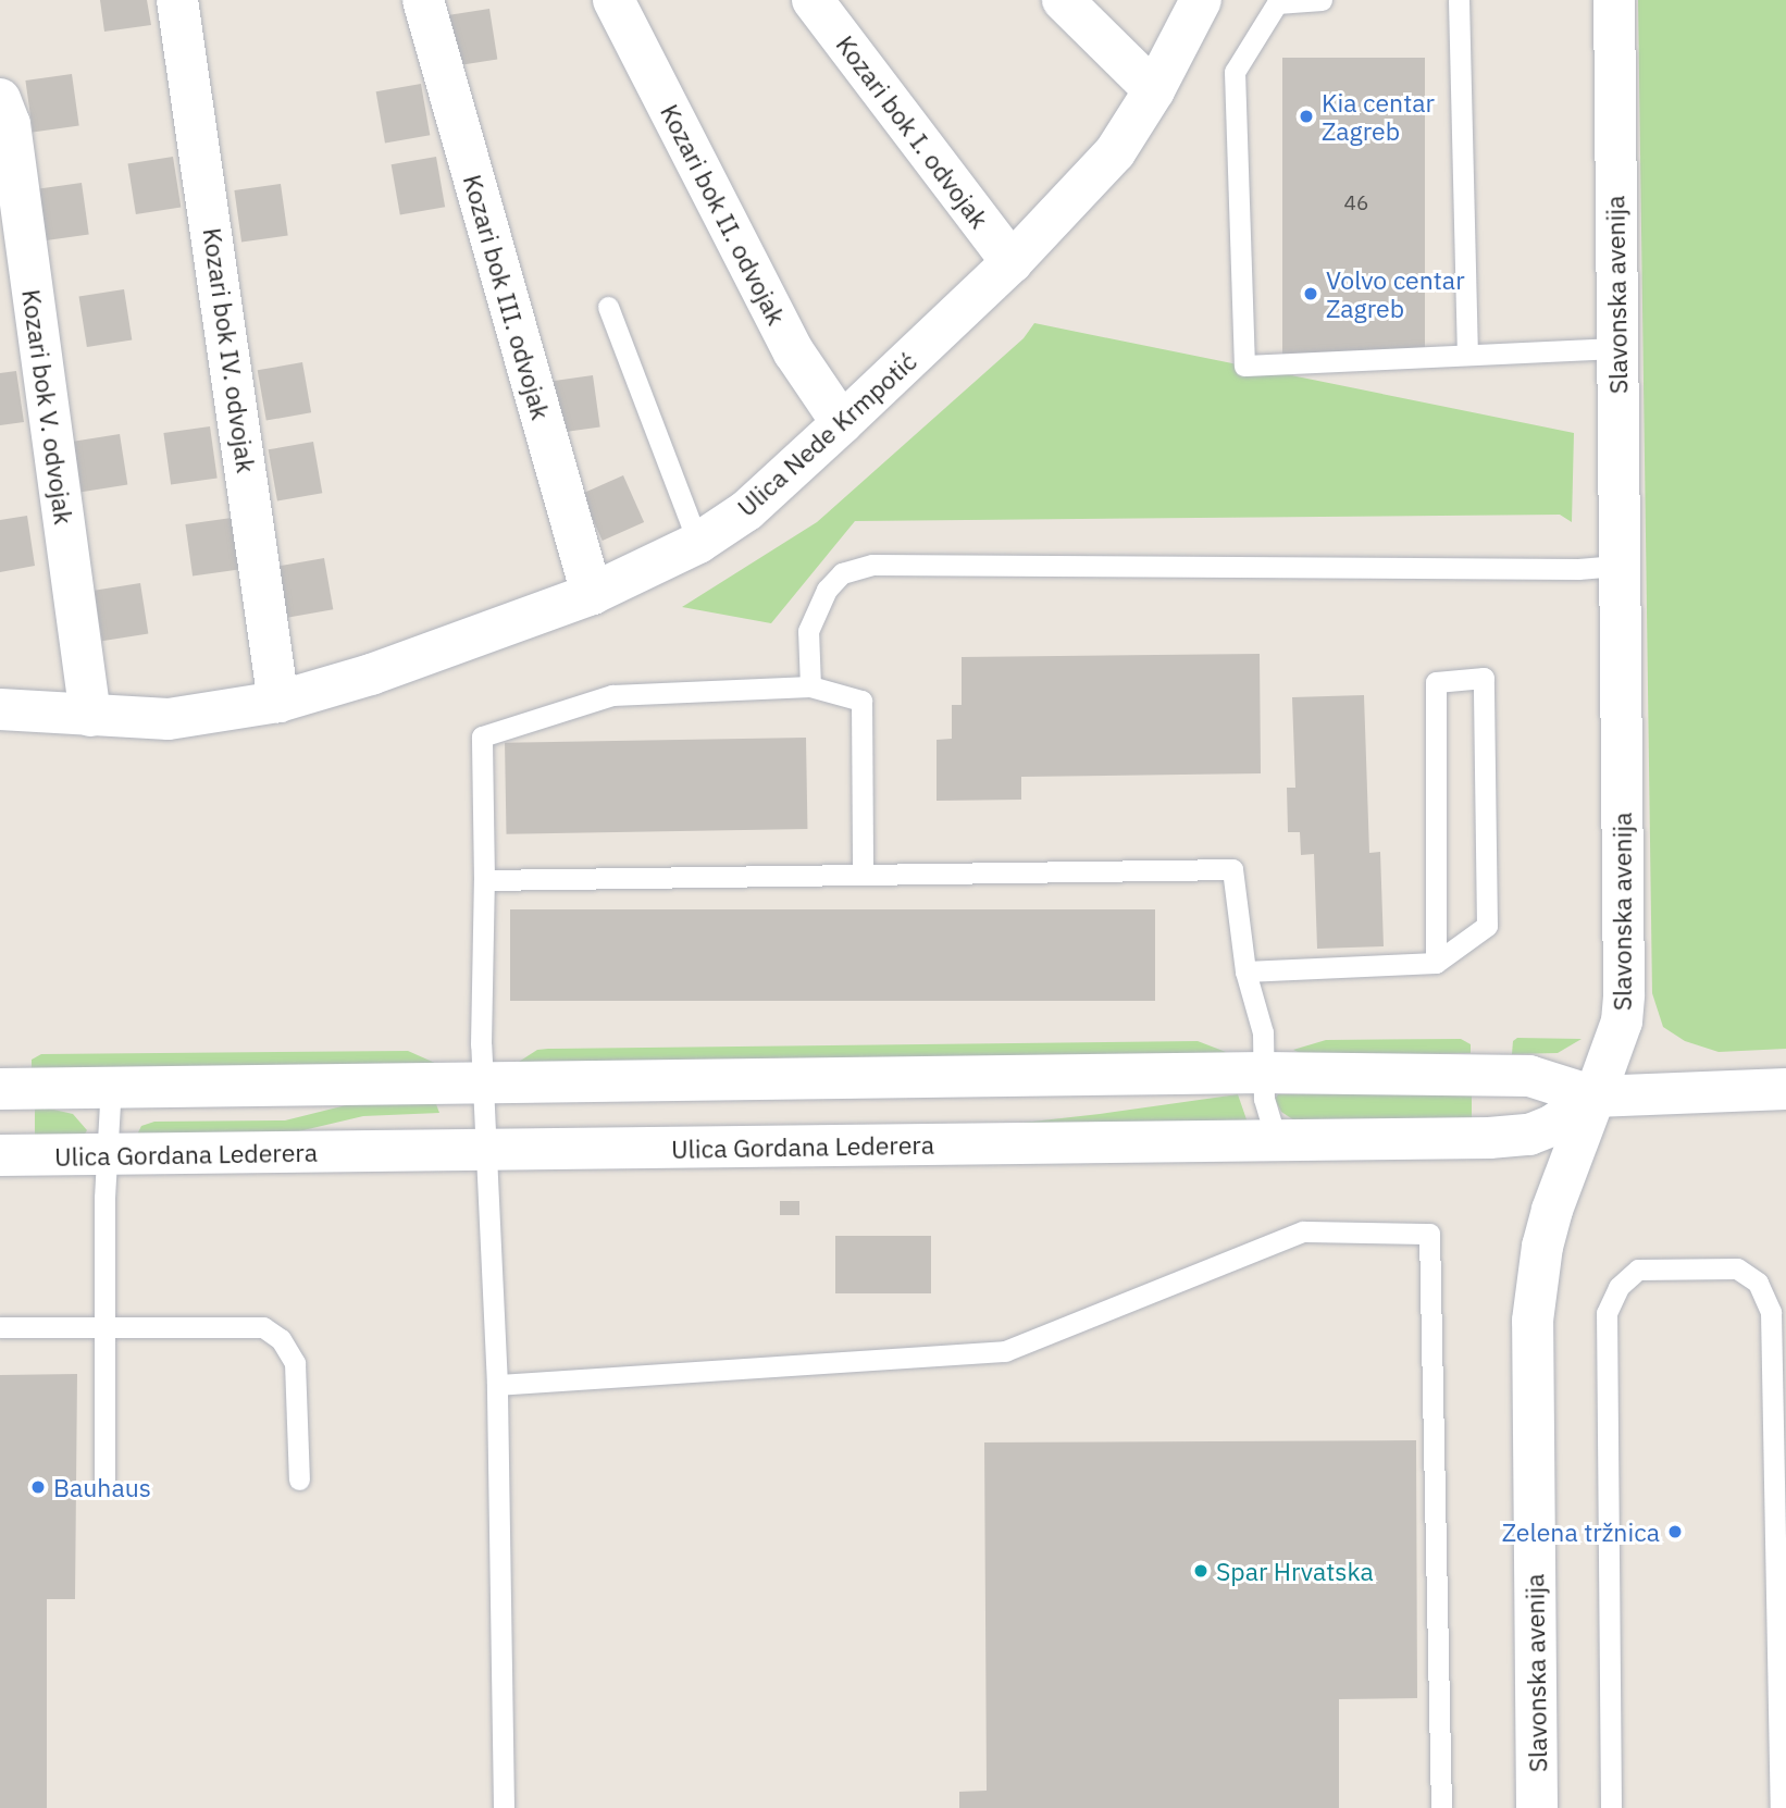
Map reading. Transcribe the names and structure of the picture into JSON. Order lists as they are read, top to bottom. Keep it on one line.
{"streets":{"street":["Kozari bok I. odvojak","Kozari bok II. odvojak","Slavonska avenija","Kozari bok III. odvojak","Kozari bok IV. odvojak","Kozari bok V. odvojak","Ulica Nede Krmpotić","Ulica Gordana Lederera"]},"crossings":[["Kozari bok I. odvojak","Ulica Nede Krmpotić"],["Kozari bok II. odvojak","Ulica Nede Krmpotić"],["Slavonska avenija","Ulica Gordana Lederera"],["Kozari bok III. odvojak","Ulica Nede Krmpotić"],["Kozari bok IV. odvojak","Ulica Nede Krmpotić"],["Kozari bok V. odvojak","Ulica Nede Krmpotić"]],"places":["Kia centar Zagreb","Volvo centar Zagreb","Bauhaus","Zelena tržnica","Spar Hrvatska"],"house_numbers":["46"]}
